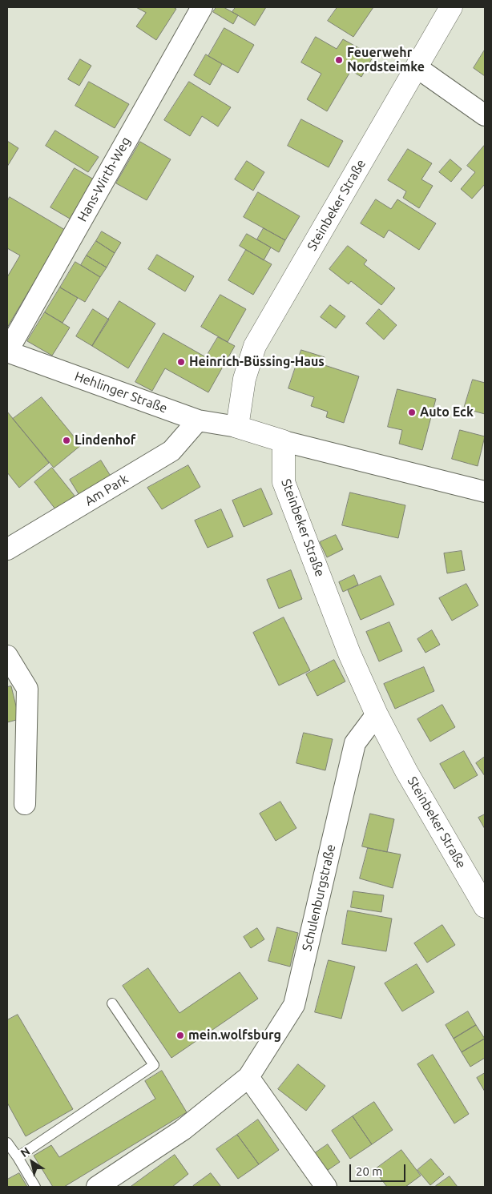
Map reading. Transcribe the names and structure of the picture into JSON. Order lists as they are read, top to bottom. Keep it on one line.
{"streets":{"street":["Hans-Wirth-Weg","Steinbeker Straße","Hehlinger Straße","Am Park","Schulenburgstraße"]},"crossings":[["Hans-Wirth-Weg","Hehlinger Straße"],["Steinbeker Straße","Hehlinger Straße"],["Steinbeker Straße","Schulenburgstraße"],["Hehlinger Straße","Am Park"]],"places":["Feuerwehr Nordsteimke","Heinrich-Büssing-Haus","Auto Eck","Lindenhof","mein.wolfsburg"],"scale_bar":"20 m","north":"top left"}
